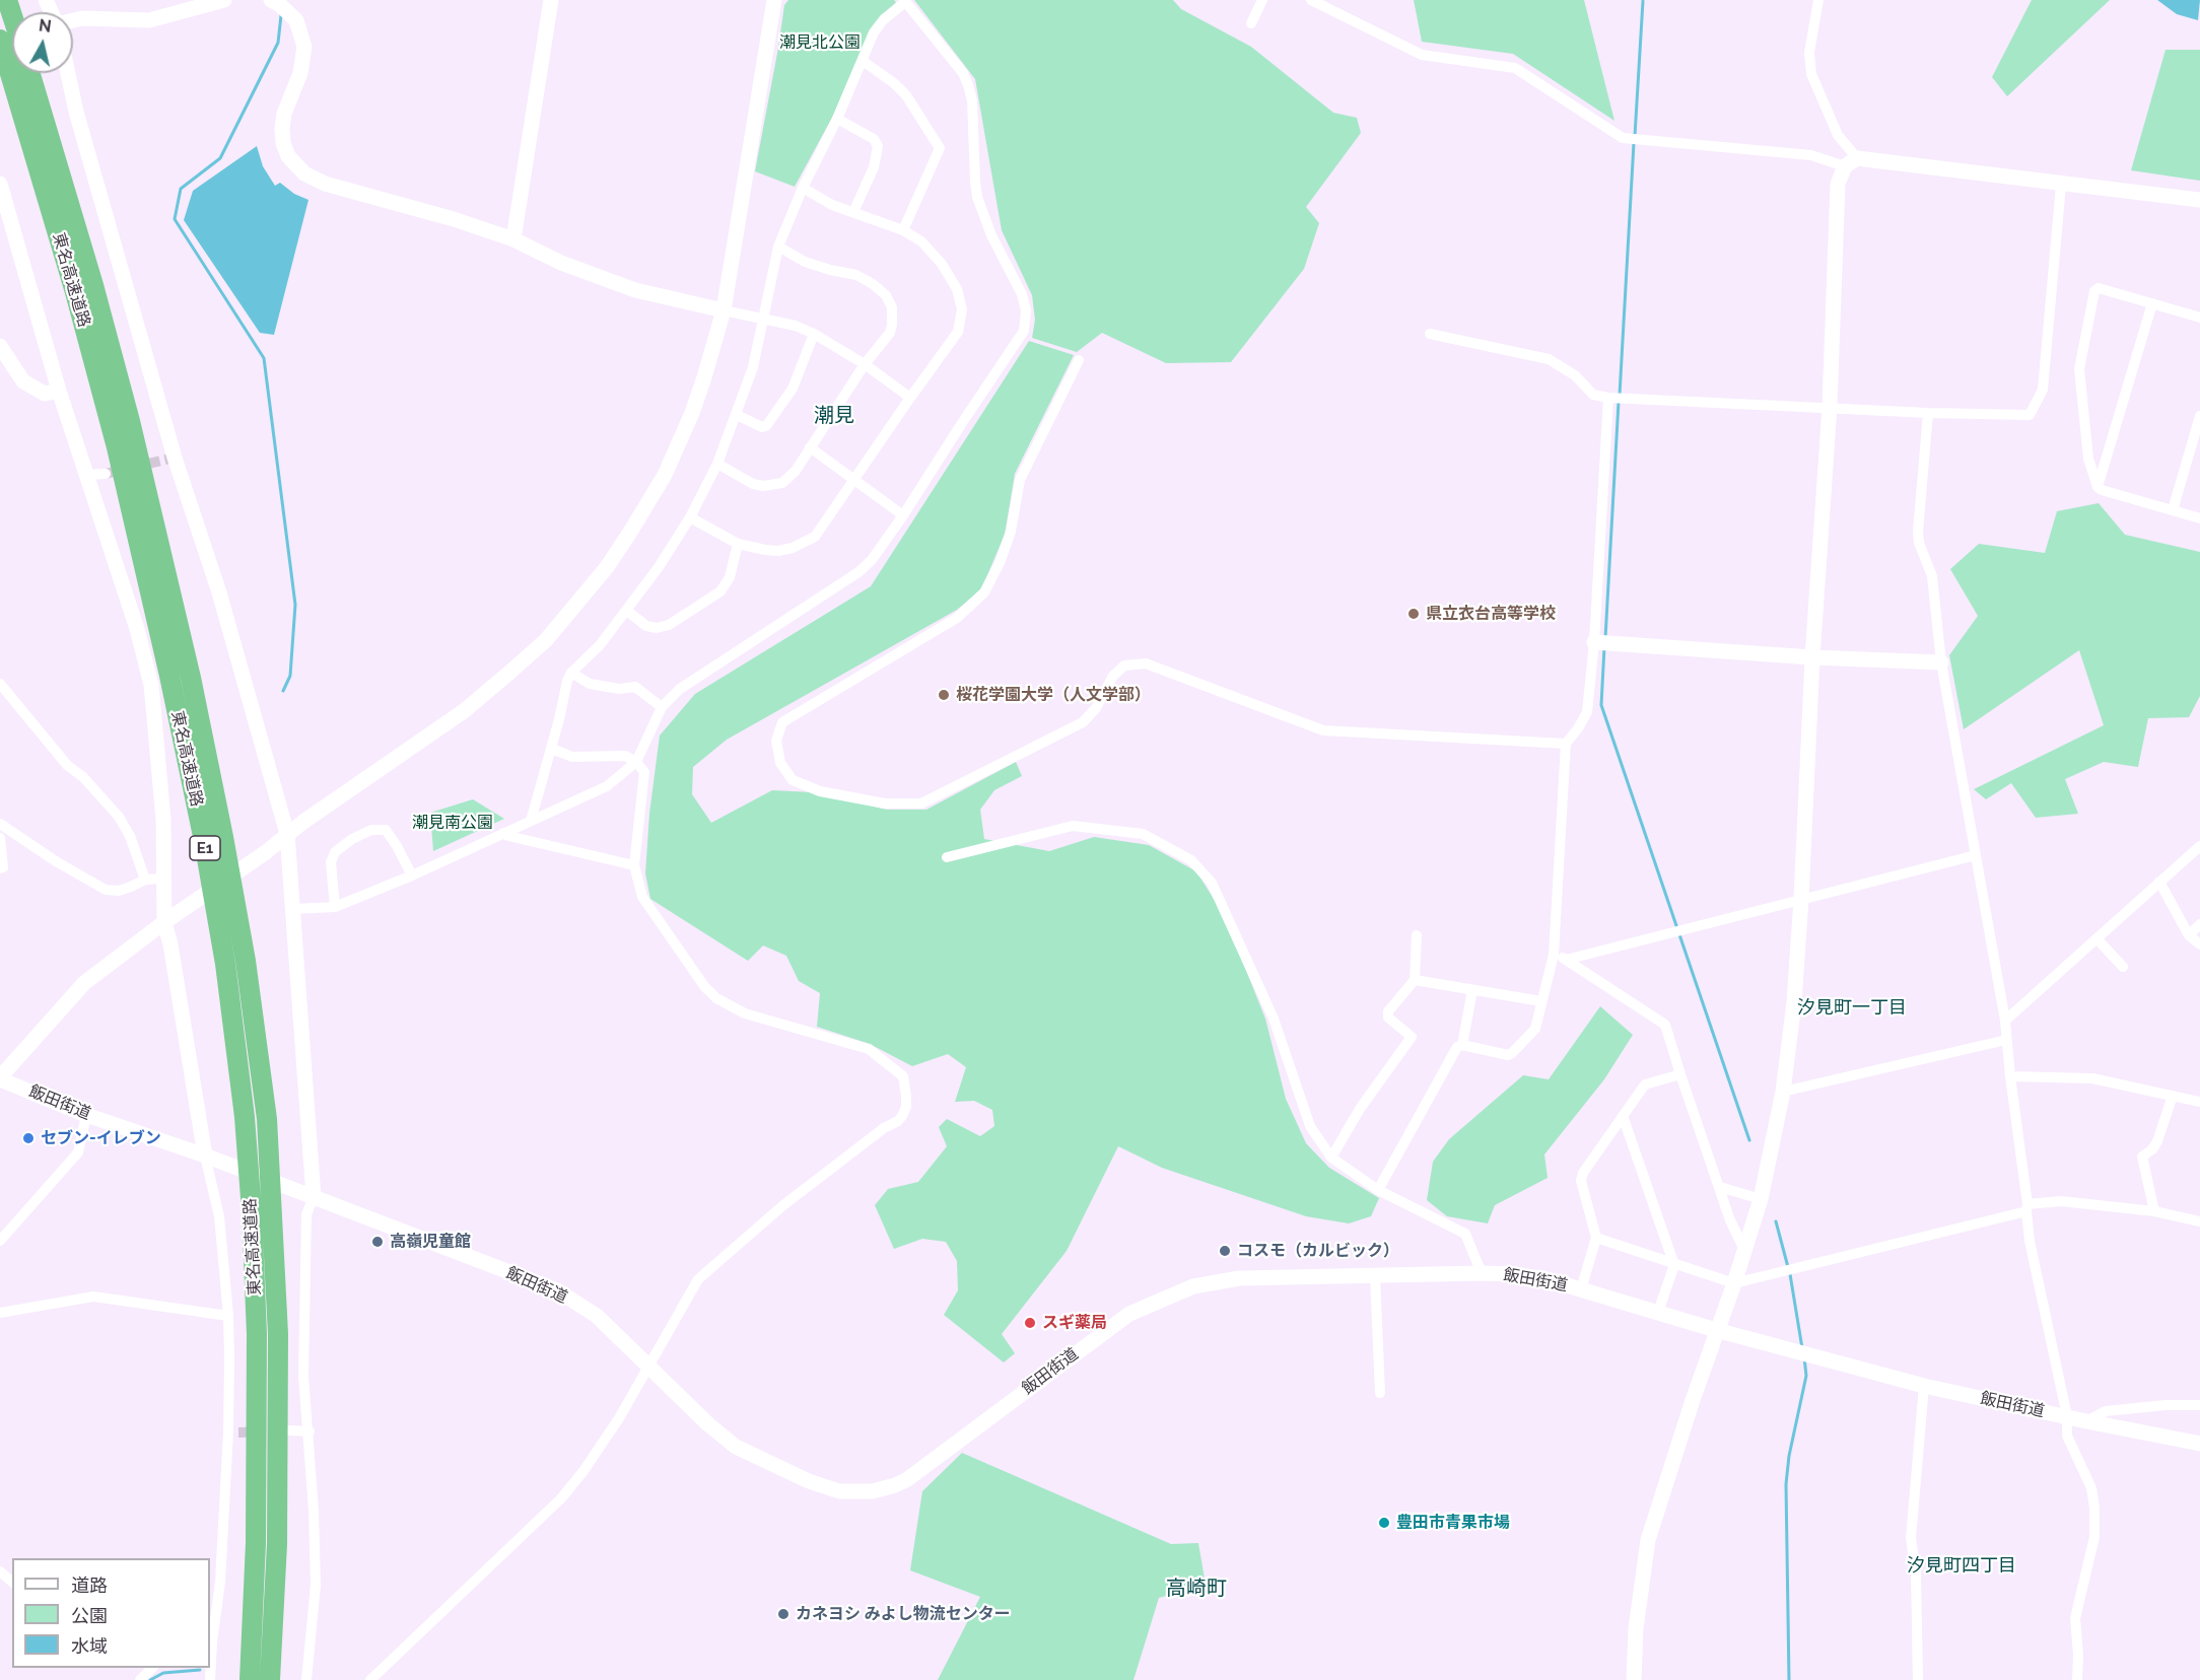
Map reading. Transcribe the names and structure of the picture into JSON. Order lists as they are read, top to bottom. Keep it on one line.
{"streets":{"highway":["東名高速道路","E1"],"street":["飯田街道"]},"districts":["潮見","汐見町一丁目","汐見町四丁目","高崎町"],"parks":["潮見北公園","潮見南公園"],"places":["県立衣台高等学校","桜花学園大学（人文学部）","セブン-イレブン","高嶺児童館","コスモ（カルビック）","スギ薬局","豊田市青果市場","カネヨシ みよし物流センター"],"legend":["道路","公園","水域"],"north":"top"}
